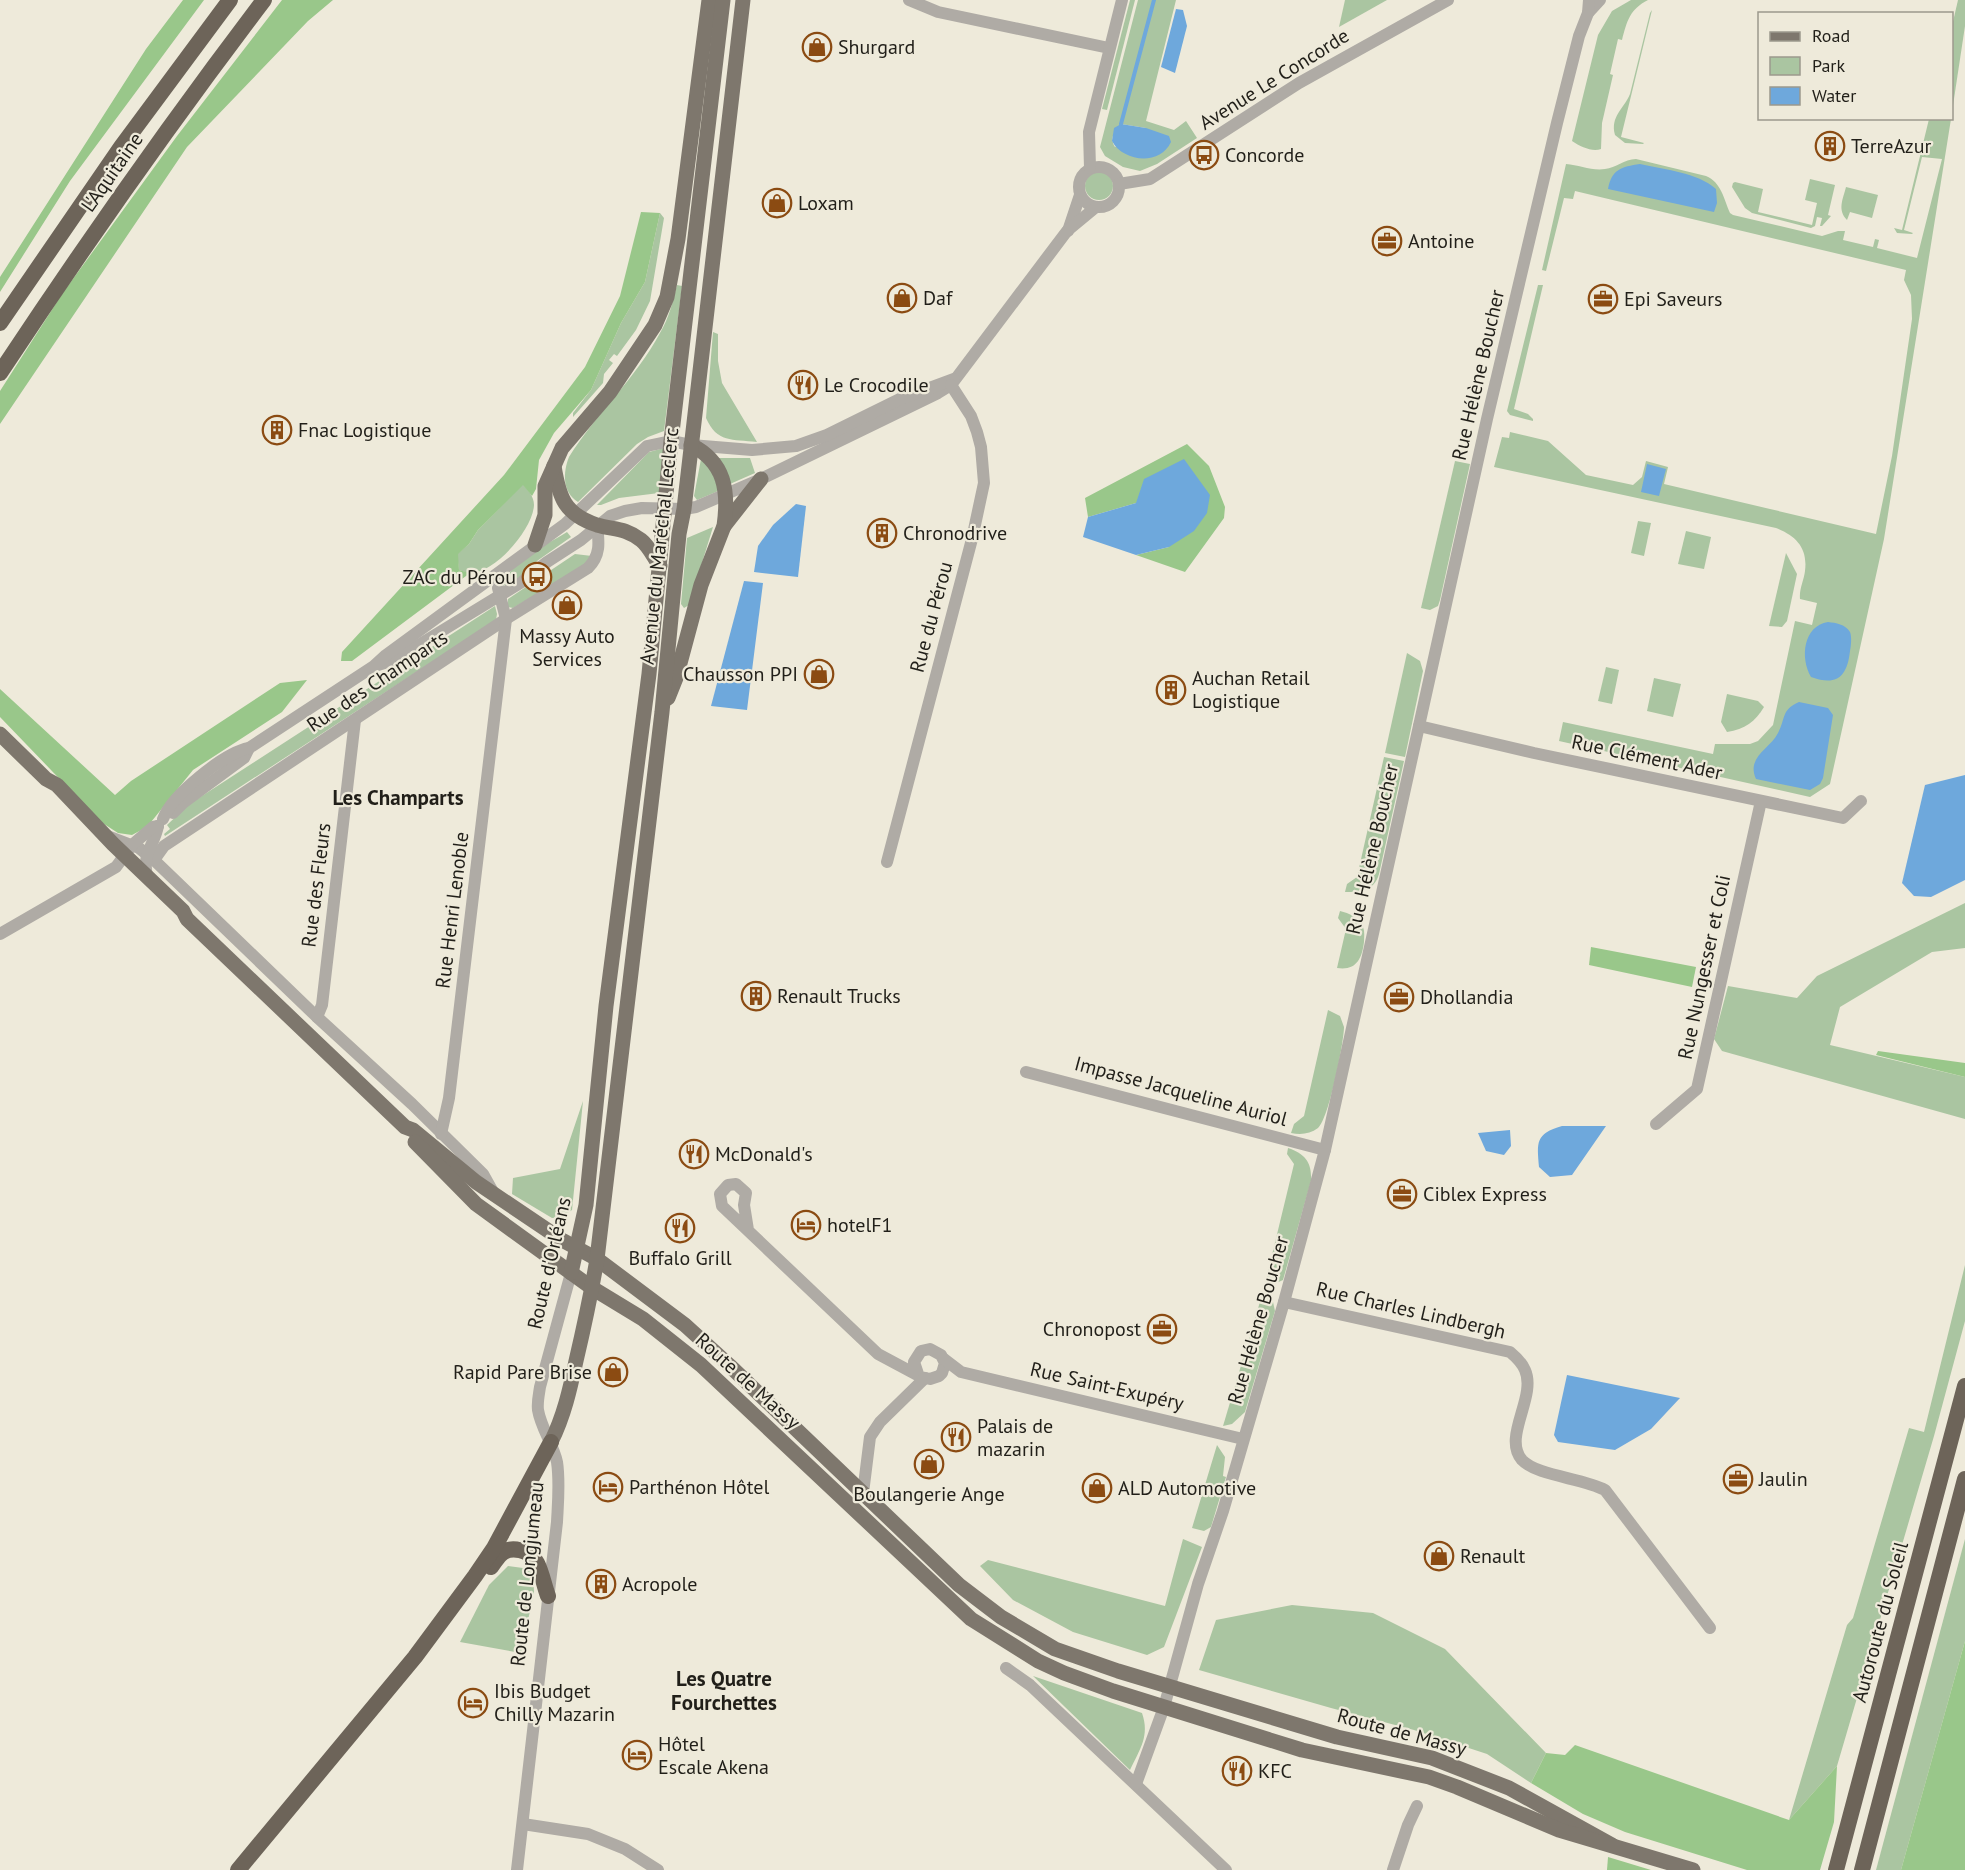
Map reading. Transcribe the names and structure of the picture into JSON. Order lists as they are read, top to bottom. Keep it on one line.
{"streets":{"highway":["L'Aquitaine","Autoroute du Soleil"],"main road":["Avenue du Maréchal Leclerc","Route d'Orléans","Route de Massy"],"street":["Avenue Le Concorde","Rue Hélène Boucher","Rue du Pérou","Rue des Champarts","Rue Clément Ader","Rue des Fleurs","Rue Henri Lenoble","Rue Nungesser et Coli","Impasse Jacqueline Auriol","Rue Charles Lindbergh","Rue Saint-Exupéry","Route de Longjumeau"]},"crossings":[["Rue Hélène Boucher","Rue Clément Ader"],["Rue Hélène Boucher","Impasse Jacqueline Auriol"],["Rue Hélène Boucher","Rue Charles Lindbergh"],["Rue Hélène Boucher","Route de Massy"],["Rue Hélène Boucher","Rue Saint-Exupéry"],["Avenue du Maréchal Leclerc","Rue des Champarts"],["Avenue du Maréchal Leclerc","Route d'Orléans"],["Rue des Champarts","Rue des Fleurs"],["Rue des Champarts","Rue Henri Lenoble"],["Rue des Champarts","Route de Massy"],["Rue Clément Ader","Rue Nungesser et Coli"],["Rue des Fleurs","Route de Massy"],["Rue Henri Lenoble","Route de Massy"],["Route d'Orléans","Route de Massy"],["Route d'Orléans","Route de Longjumeau"]],"districts":["Les Champarts","Les Quatre Fourchettes"],"places":{"shop":["Shurgard","Loxam","Daf","Massy Auto Services","Chausson PPI","Rapid Pare Brise","Boulangerie Ange","ALD Automotive","Renault"],"building":["TerreAzur","Fnac Logistique","Chronodrive","Auchan Retail Logistique","Renault Trucks","Acropole"],"bus stop":["Concorde","ZAC du Pérou"],"office":["Antoine","Epi Saveurs","Dhollandia","Ciblex Express","Chronopost","Jaulin"],"restaurant":["Le Crocodile","McDonald's","Buffalo Grill","Palais de mazarin","KFC"],"hotel":["hotelF1","Parthénon Hôtel","Ibis Budget Chilly Mazarin","Hôtel Escale Akena"]},"legend":["Road","Park","Water"]}
